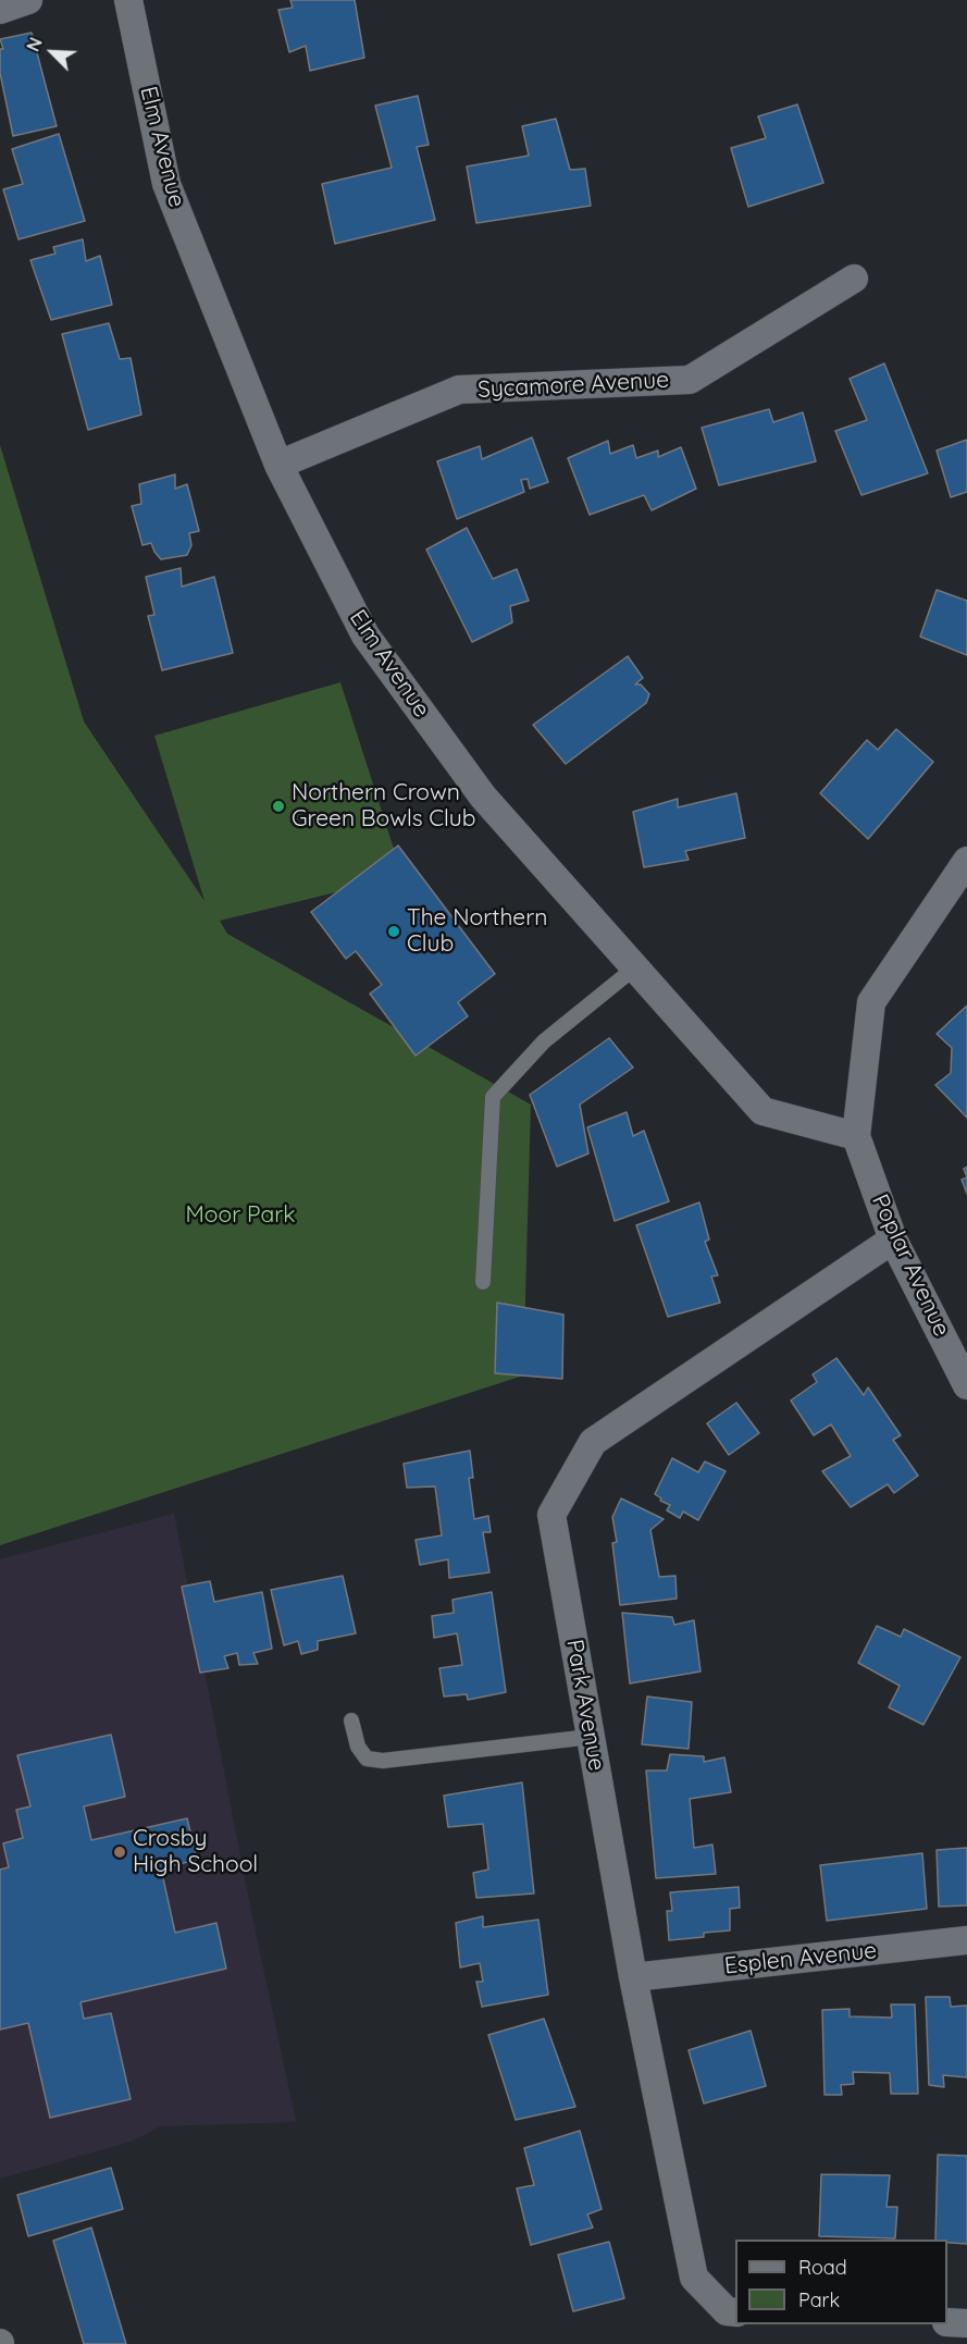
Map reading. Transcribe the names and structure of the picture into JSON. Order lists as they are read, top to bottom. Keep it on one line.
{"streets":{"street":["Elm Avenue","Sycamore Avenue","Poplar Avenue","Park Avenue","Esplen Avenue"]},"crossings":[["Elm Avenue","Sycamore Avenue"],["Elm Avenue","Poplar Avenue"],["Poplar Avenue","Park Avenue"],["Park Avenue","Esplen Avenue"]],"parks":["Moor Park"],"places":["Northern Crown Green Bowls Club","The Northern Club","Crosby High School"],"legend":["Road","Park"],"north":"top left"}
